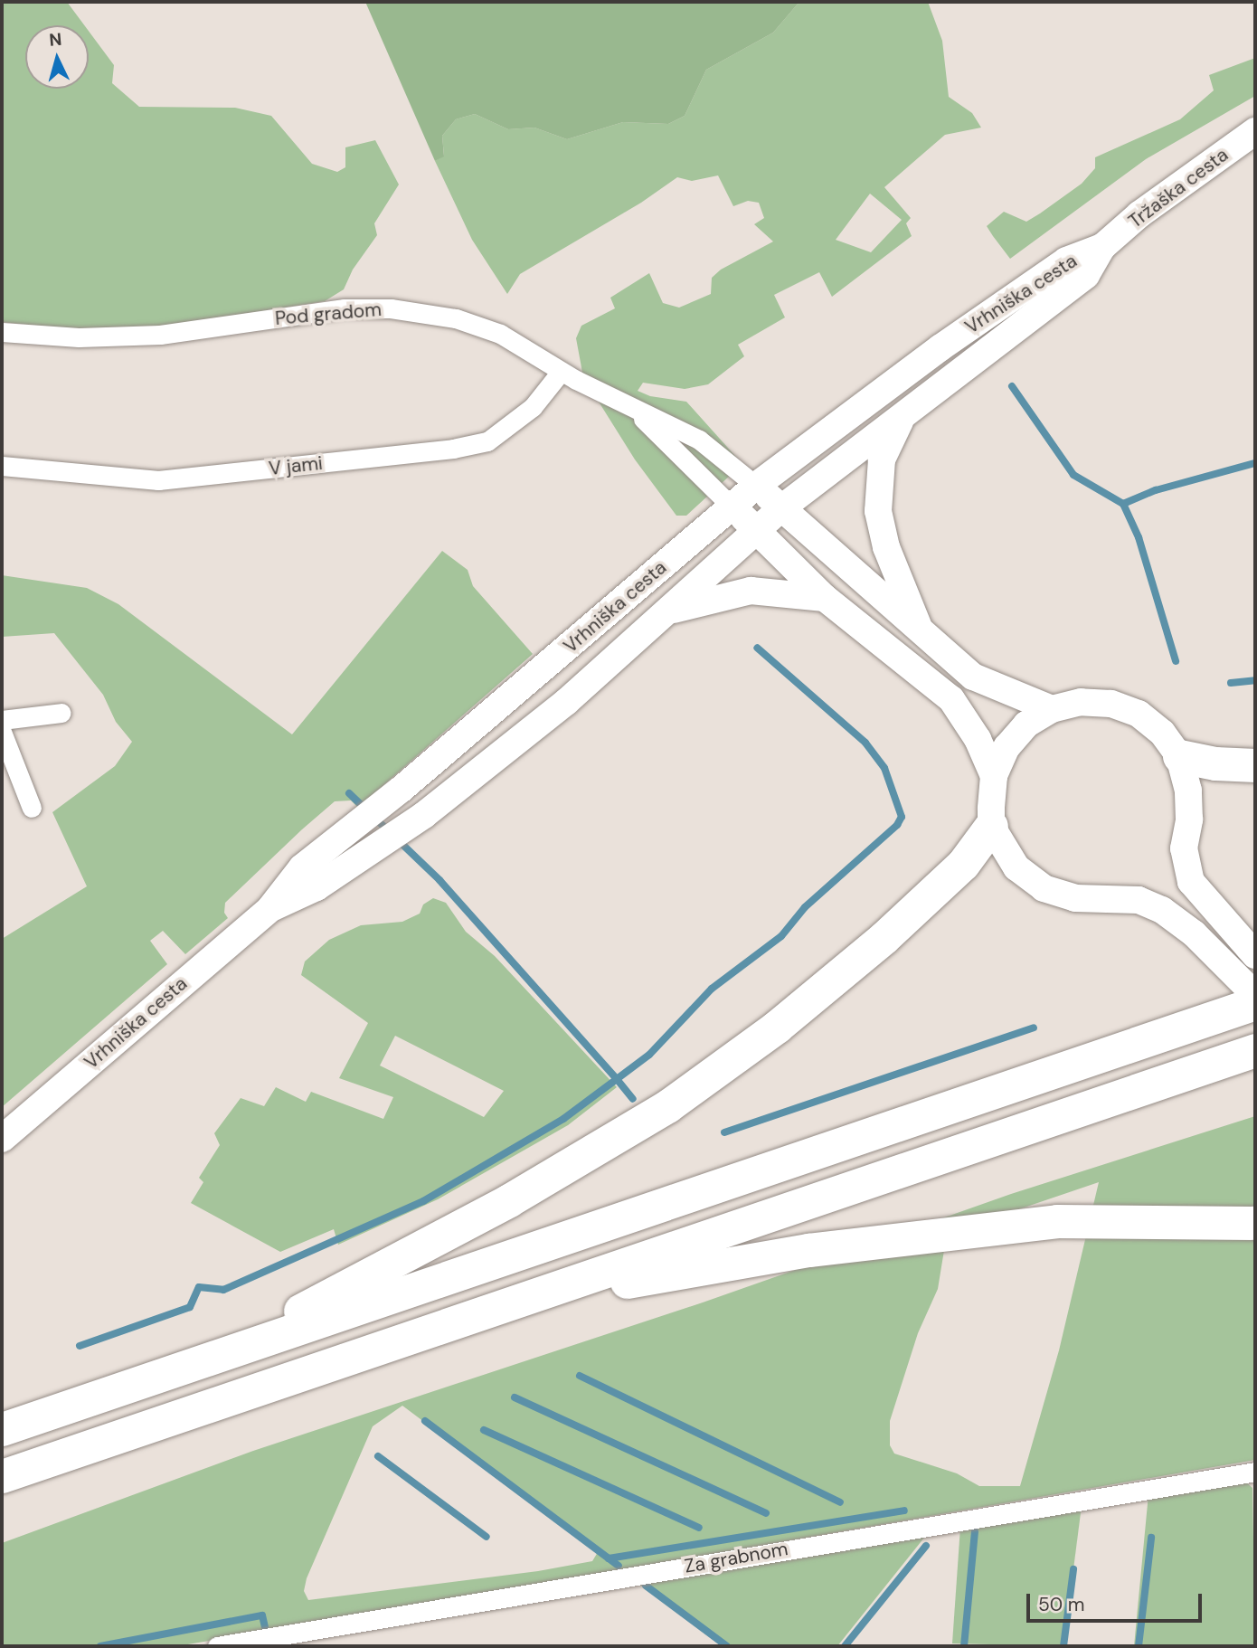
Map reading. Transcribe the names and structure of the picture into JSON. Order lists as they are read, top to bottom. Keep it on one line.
{"streets":{"main road":["Tržaška cesta","Vrhniška cesta"],"street":["Pod gradom","V jami","Za grabnom"]},"crossings":[["Tržaška cesta","Vrhniška cesta"],["Pod gradom","V jami"]],"scale_bar":"50 m","north":"top"}
